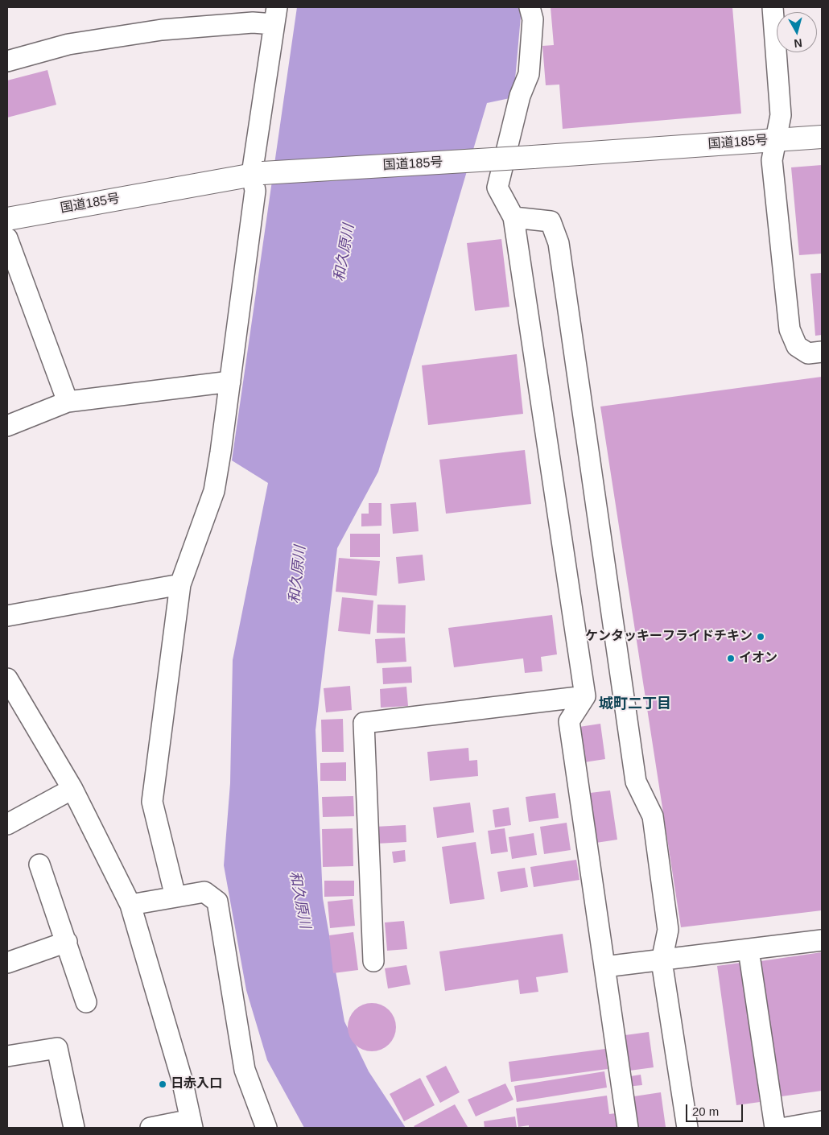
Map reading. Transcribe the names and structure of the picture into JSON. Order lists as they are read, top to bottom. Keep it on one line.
{"streets":{"highway":["国道185号"]},"districts":["城町二丁目"],"water":["和久原川"],"places":["ケンタッキーフライドチキン","イオン","日赤入口"],"scale_bar":"20 m","north":"bottom"}
